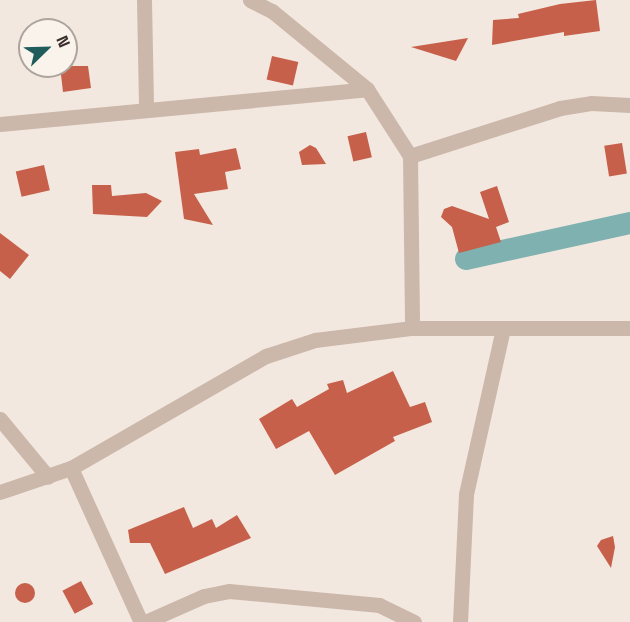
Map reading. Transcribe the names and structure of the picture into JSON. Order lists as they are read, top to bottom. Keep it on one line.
{"north":"top right"}
